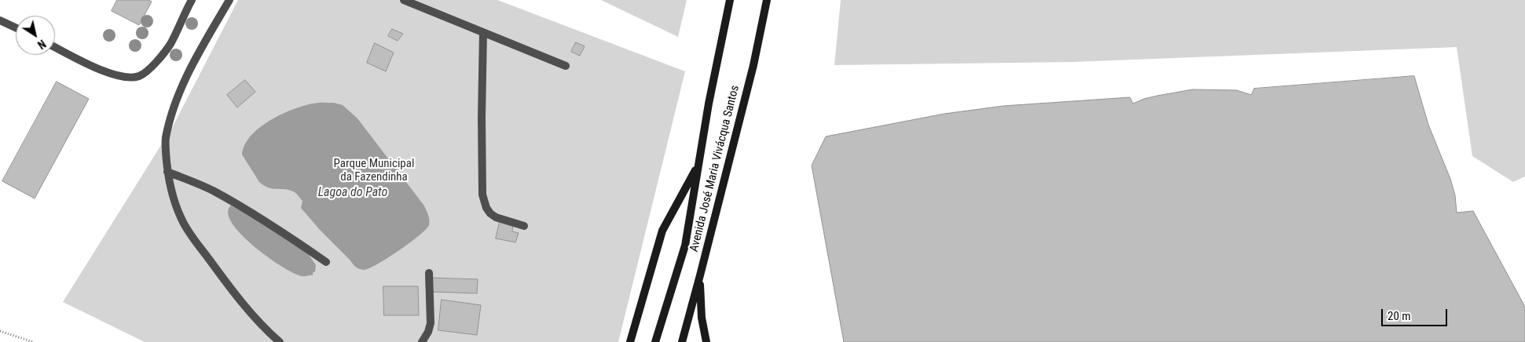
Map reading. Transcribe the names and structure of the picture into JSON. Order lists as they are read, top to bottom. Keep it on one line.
{"streets":{"main road":["Avenida José Maria Vivácqua Santos"]},"water":["Lagoa do Pato"],"parks":["Parque Municipal da Fazendinha"],"scale_bar":"20 m","north":"bottom right"}
